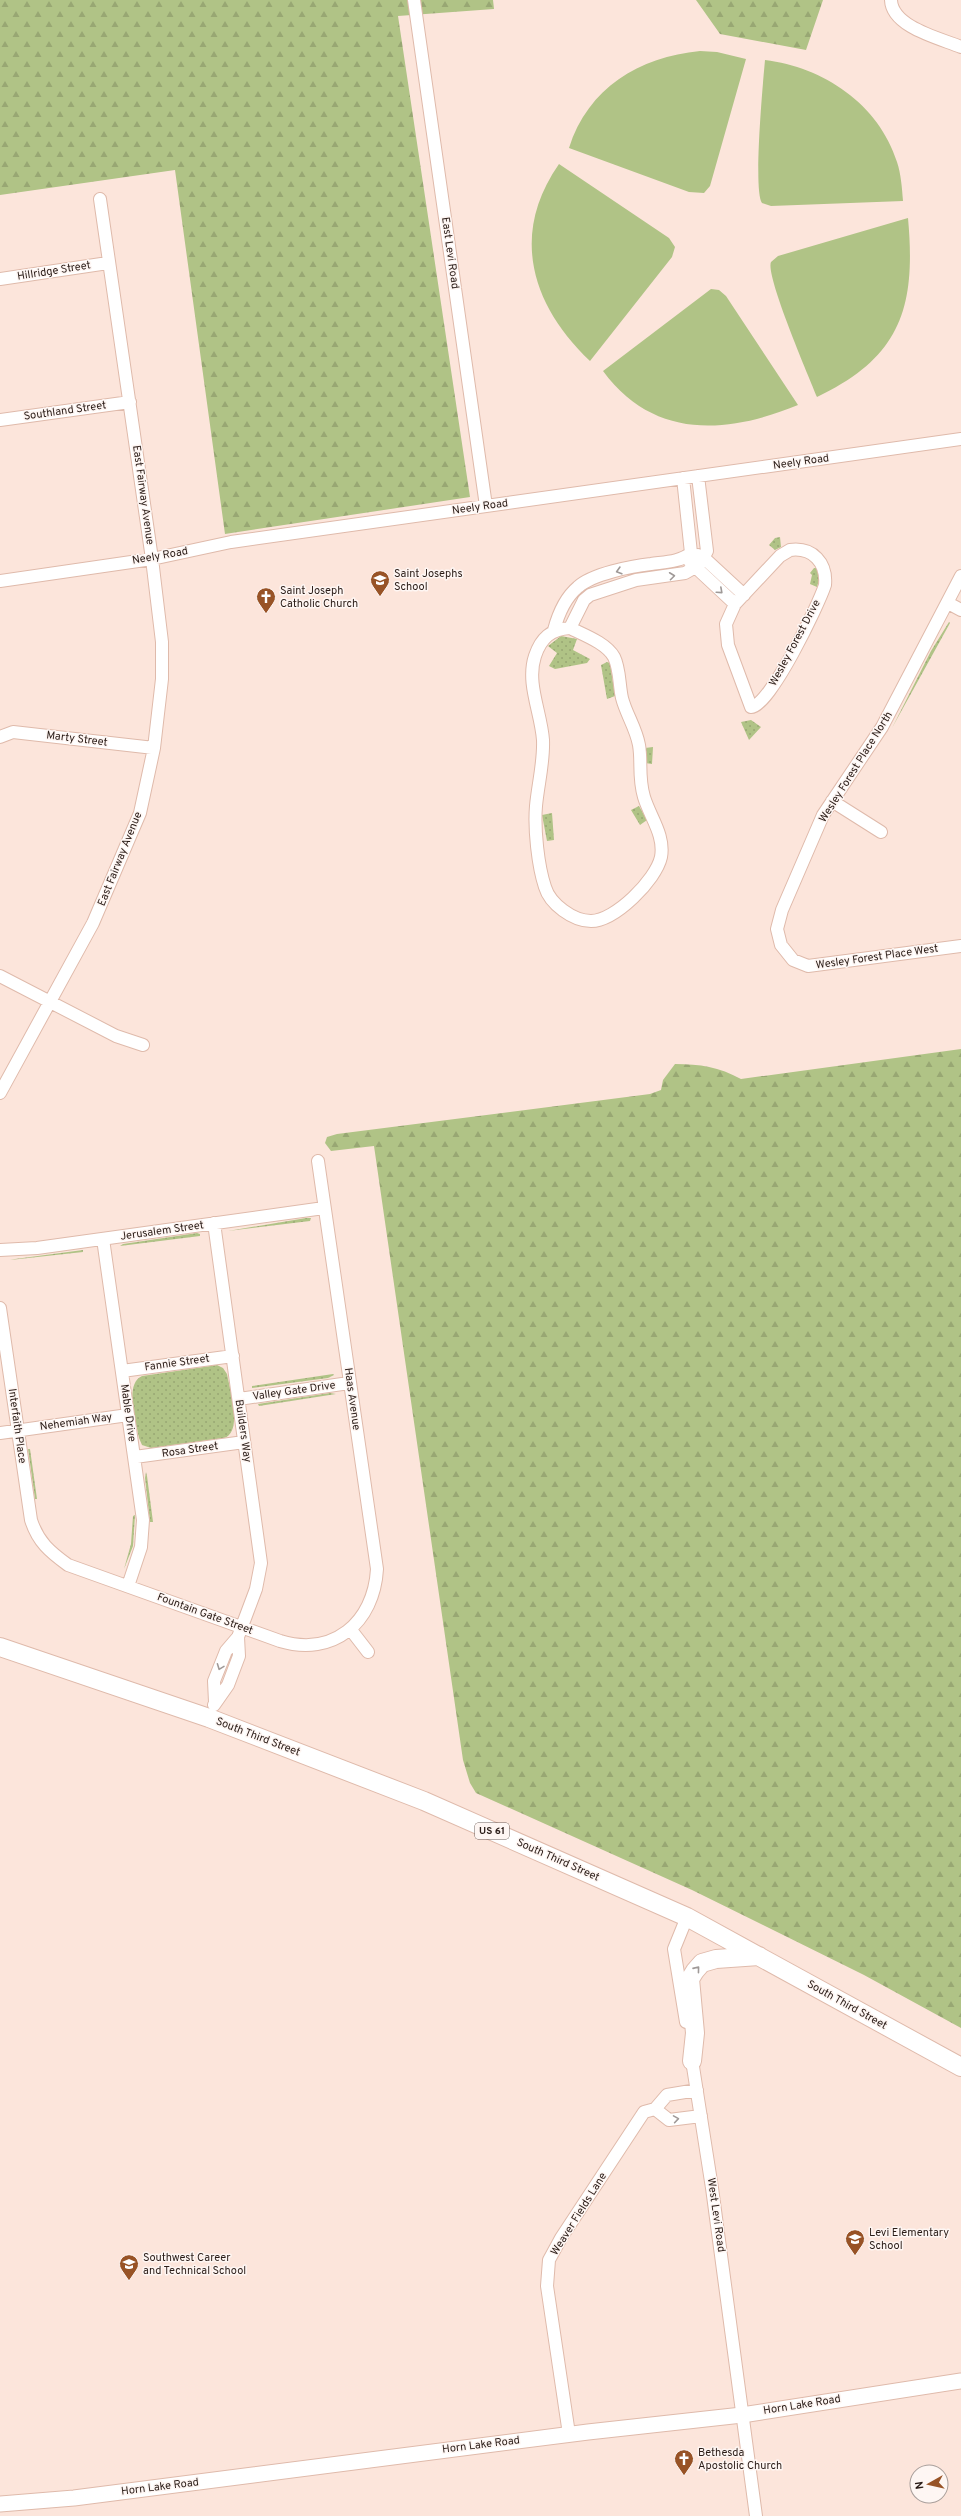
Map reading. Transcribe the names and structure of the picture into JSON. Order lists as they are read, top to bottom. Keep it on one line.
{"streets":{"highway":["South Third Street","US 61"],"main road":["Horn Lake Road"],"street":["East Levi Road","Hillridge Street","Southland Street","Neely Road","East Fairway Avenue","Wesley Forest Drive","Marty Street","Wesley Forest Place North","Wesley Forest Place West","Jerusalem Street","Fannie Street","Valley Gate Drive","Haas Avenue","Mable Drive","Nehemiah Way","Interfaith Place","Builders Way","Rosa Street","Fountain Gate Street","Weaver Fields Lane","West Levi Road"]},"crossings":[["East Levi Road","Neely Road"],["Hillridge Street","East Fairway Avenue"],["Southland Street","East Fairway Avenue"],["Neely Road","East Fairway Avenue"],["East Fairway Avenue","Marty Street"],["Wesley Forest Place North","Wesley Forest Place West"],["Jerusalem Street","Haas Avenue"],["Jerusalem Street","Mable Drive"],["Jerusalem Street","Builders Way"],["Fannie Street","Mable Drive"],["Fannie Street","Builders Way"],["Valley Gate Drive","Haas Avenue"],["Valley Gate Drive","Builders Way"],["Haas Avenue","Fountain Gate Street"],["Mable Drive","Nehemiah Way"],["Mable Drive","Rosa Street"],["Mable Drive","Fountain Gate Street"],["Nehemiah Way","Interfaith Place"],["Interfaith Place","Fountain Gate Street"],["Builders Way","Rosa Street"],["Builders Way","Fountain Gate Street"],["Builders Way","South Third Street"],["South Third Street","West Levi Road"],["Weaver Fields Lane","West Levi Road"],["Weaver Fields Lane","Horn Lake Road"],["West Levi Road","Horn Lake Road"]],"places":{"school or university":["Saint Josephs School","Levi Elementary School","Southwest Career and Technical School"],"church":["Saint Joseph Catholic Church","Bethesda Apostolic Church"]},"north":"left"}
